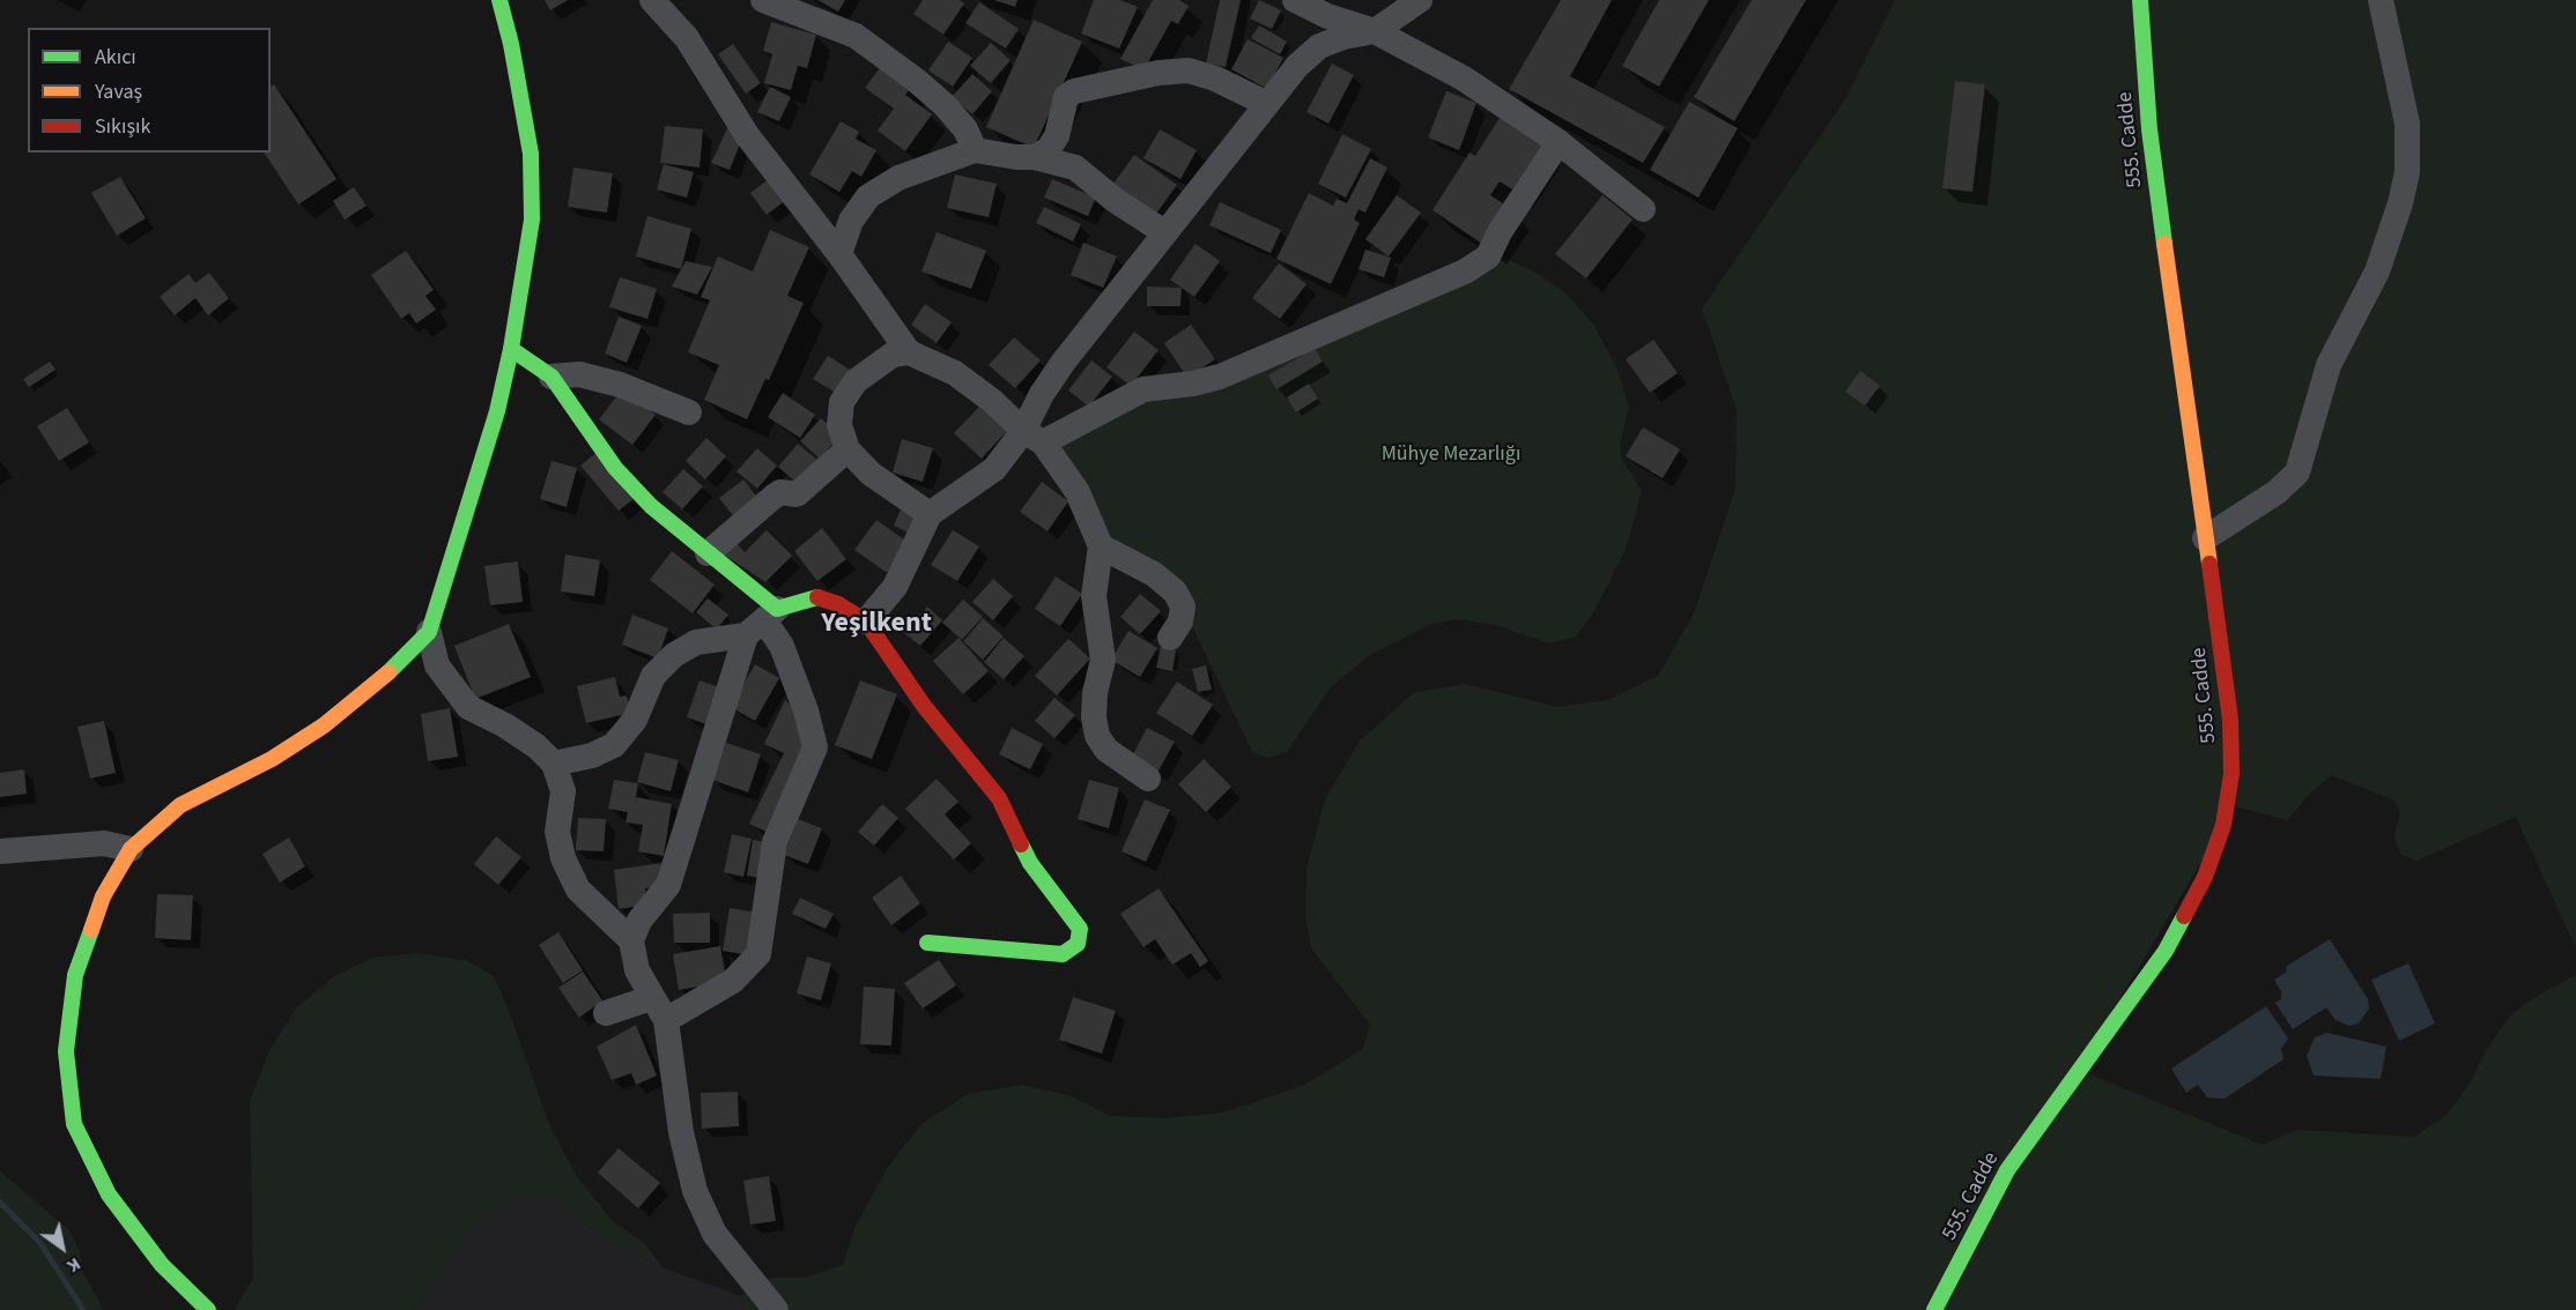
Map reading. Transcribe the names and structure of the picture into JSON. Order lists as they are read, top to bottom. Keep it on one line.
{"streets":{"street":["555. Cadde"]},"districts":["Yeşilkent"],"parks":["Mühye Mezarlığı"],"legend":["Akıcı","Yavaş","Sıkışık"],"north":"bottom right"}
